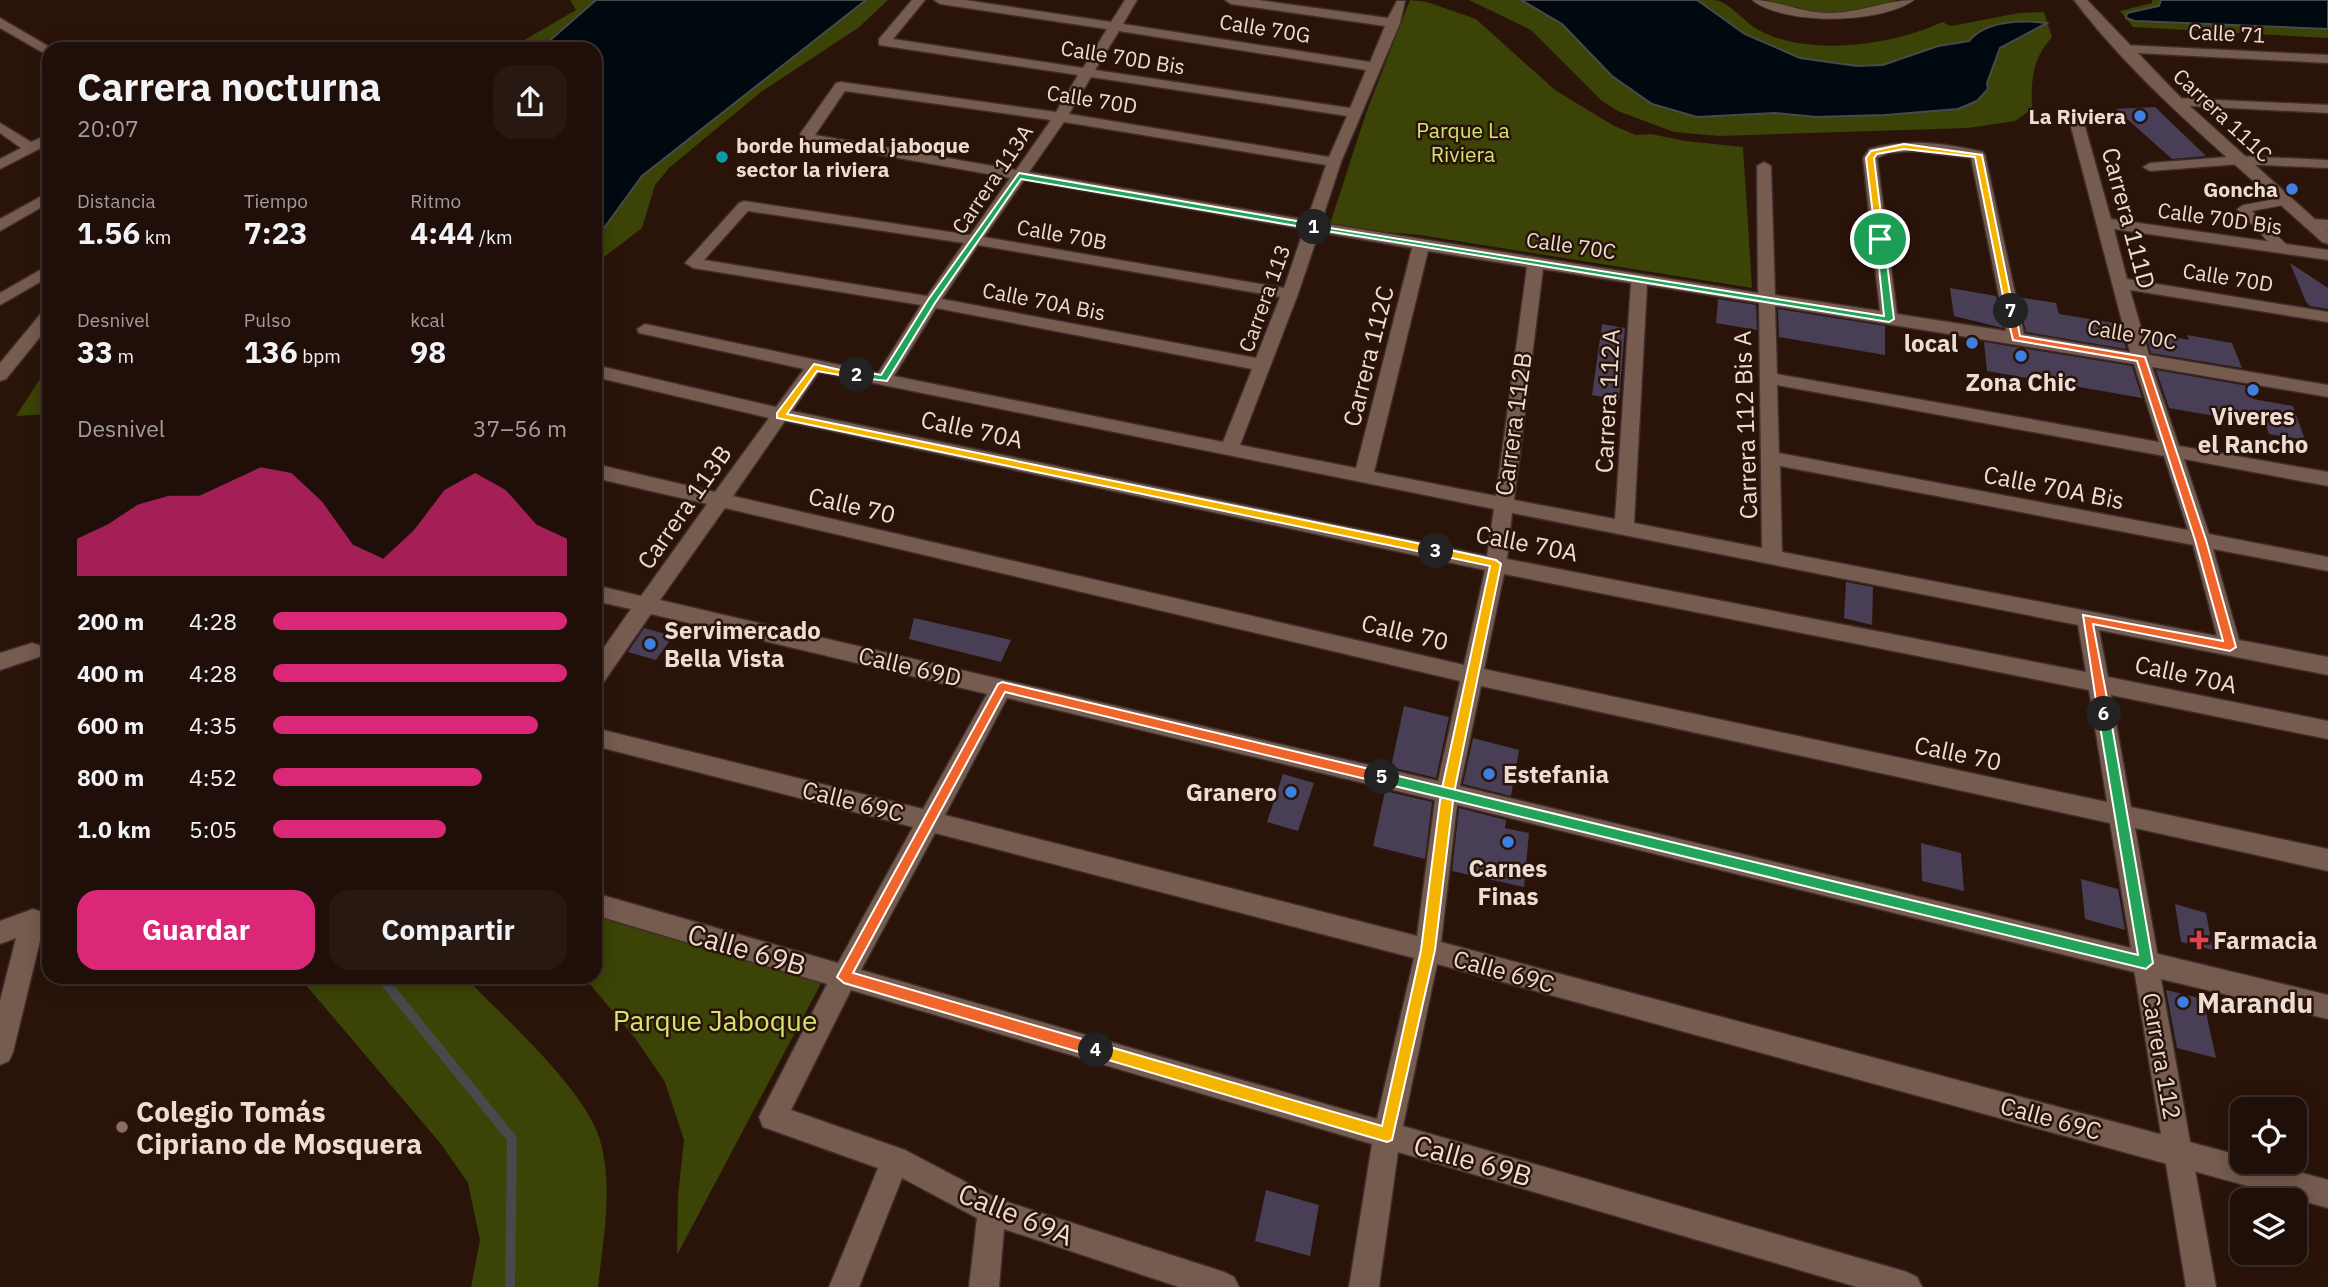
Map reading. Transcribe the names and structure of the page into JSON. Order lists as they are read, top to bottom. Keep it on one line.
{"streets":{"street":["Calle 70G","Calle 71","Calle 70D Bis","Calle 70D","Carrera 111C","Carrera 113A","Carrera 111D","Calle 70B","Calle 70C","Carrera 113","Calle 70A Bis","Carrera 112C","Carrera 112A","Carrera 112B","Carrera 112 Bis A","Calle 70A","Calle 70","Carrera 113B","Calle 69D","Calle 69C","Calle 69B","Carrera 112","Calle 69A"]},"crossings":[["Calle 70G","Carrera 113A"],["Calle 70G","Carrera 113"],["Calle 71","Carrera 111C"],["Calle 70D Bis","Carrera 111C"],["Calle 70D Bis","Carrera 113A"],["Calle 70D Bis","Carrera 111D"],["Calle 70D Bis","Carrera 113"],["Calle 70D","Carrera 113A"],["Calle 70D","Carrera 111D"],["Calle 70D","Calle 70C"],["Calle 70D","Carrera 113"],["Carrera 113A","Calle 70B"],["Carrera 113A","Calle 70C"],["Carrera 113A","Calle 70A Bis"],["Carrera 113A","Calle 70A"],["Carrera 111D","Calle 70C"],["Carrera 111D","Calle 70A Bis"],["Carrera 111D","Calle 70A"],["Calle 70B","Carrera 113"],["Calle 70B","Calle 70A Bis"],["Calle 70C","Carrera 113"],["Calle 70C","Carrera 112C"],["Calle 70C","Carrera 112A"],["Calle 70C","Carrera 112B"],["Calle 70C","Carrera 112 Bis A"],["Carrera 113","Calle 70A Bis"],["Carrera 113","Calle 70A"],["Calle 70A Bis","Carrera 112 Bis A"],["Carrera 112C","Calle 70A"],["Carrera 112A","Calle 70A"],["Carrera 112B","Calle 70A"],["Carrera 112B","Calle 70"],["Carrera 112B","Calle 69D"],["Carrera 112B","Calle 69C"],["Carrera 112B","Calle 69B"],["Carrera 112 Bis A","Calle 70A"],["Calle 70A","Carrera 113B"],["Calle 70A","Carrera 112"],["Calle 70","Carrera 113B"],["Calle 70","Carrera 112"],["Carrera 113B","Calle 69D"],["Calle 69D","Carrera 112"],["Calle 69C","Carrera 112"],["Calle 69B","Calle 69A"]],"parks":["Parque La Riviera","Parque Jaboque"],"places":{"other":["La Riviera","borde humedal jaboque sector la riviera","Goncha","local","Zona Chic","Viveres el Rancho","Servimercado Bella Vista","Estefania","Granero","Carnes Finas","Marandu","Colegio Tomás Cipriano de Mosquera"],"health":["Farmacia"]},"page":{"heading":["Carrera nocturna","20:07"],"stats":[["Distancia","1.56 km"],["Tiempo","7:23"],["Ritmo","4:44 /km"],["Desnivel","33 m"],["Pulso","136 bpm"],["kcal","98"]],"pins":["1","7","2","3","6","5","4"],"chart":["Desnivel","37–56 m"],"list":[{"name":"200 m","note":"4:28"},{"name":"400 m","note":"4:28"},{"name":"600 m","note":"4:35"},{"name":"800 m","note":"4:52"},{"name":"1.0 km","note":"5:05"}],"buttons":["Guardar","Compartir"]}}
